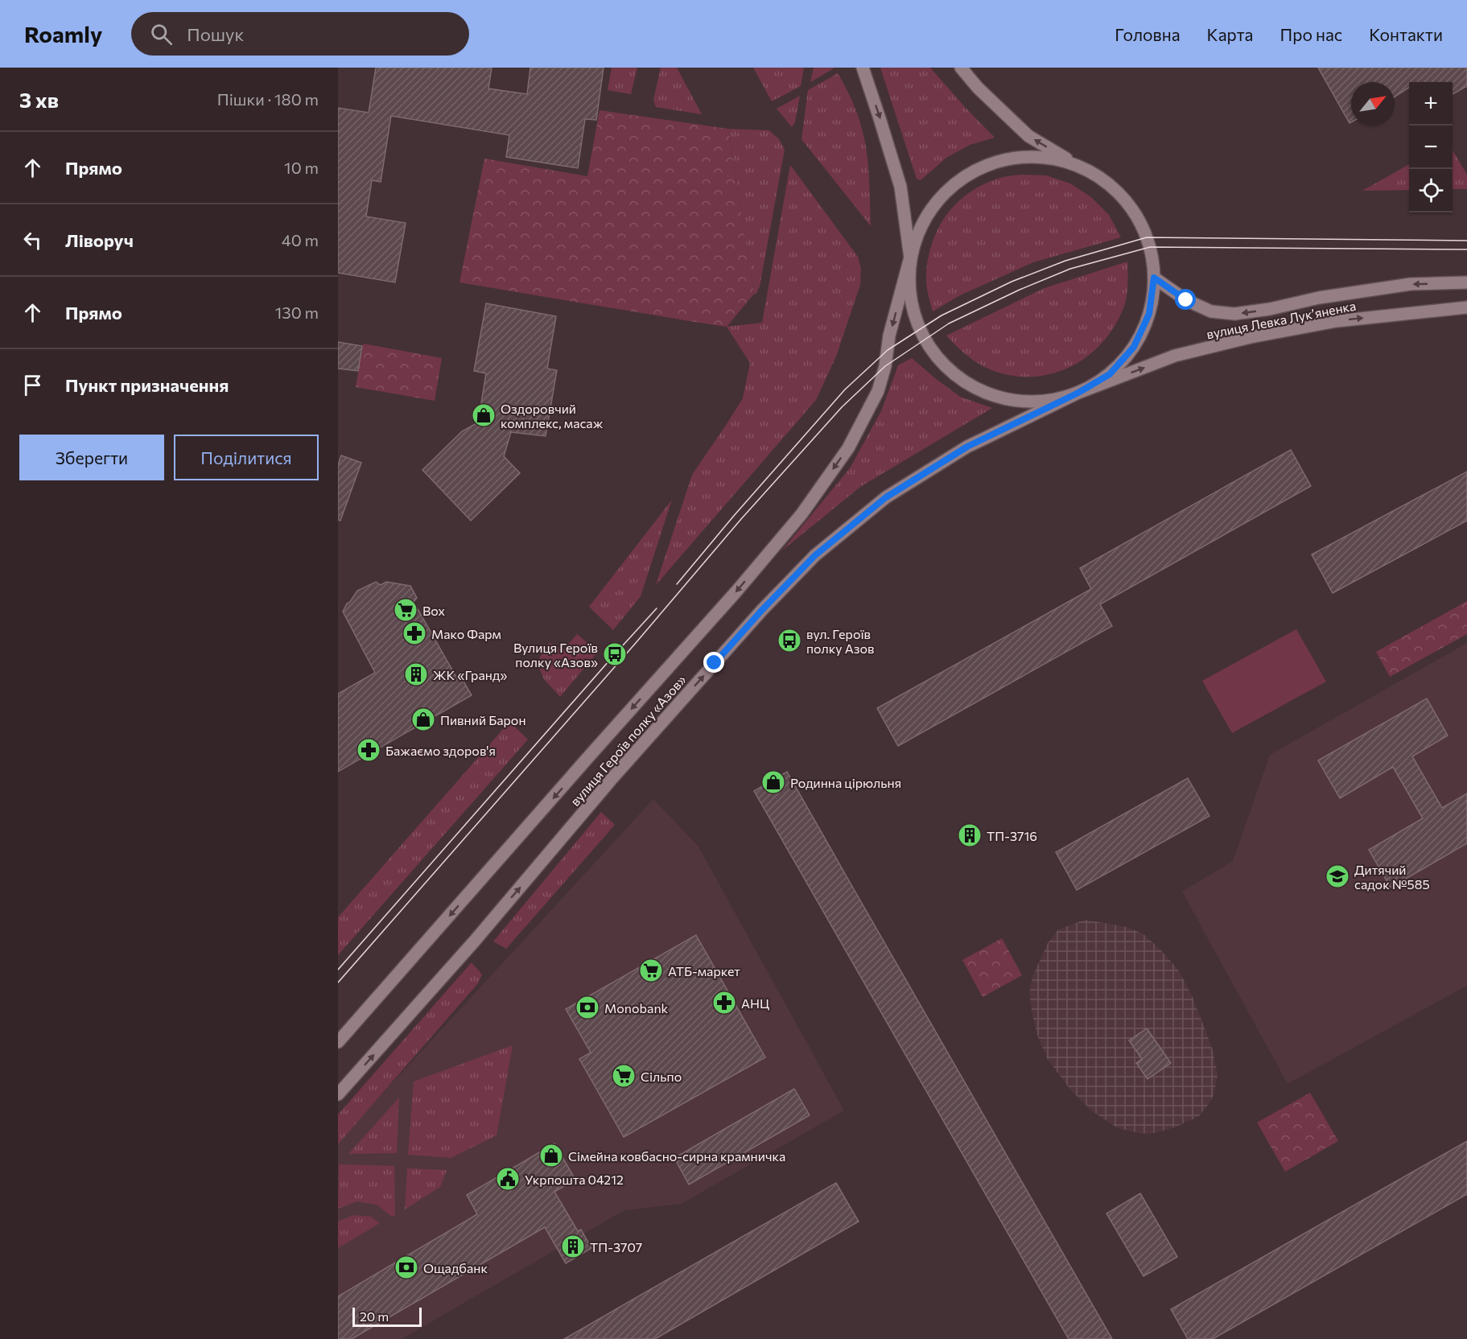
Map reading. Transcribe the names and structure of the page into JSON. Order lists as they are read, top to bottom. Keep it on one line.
{"streets":{"main road":["вулиця Левка Лукʼяненка","вулиця Героїв полку «Азов»"]},"crossings":[["вулиця Левка Лукʼяненка","вулиця Героїв полку «Азов»"]],"places":{"shop":["Оздоровчий комплекс, масаж","Пивний Барон","Родинна цірюльня","Сімейна ковбасно-сирна крамничка"],"supermarket":["Box","АТБ-маркет","Сільпо"],"pharmacy":["Мако Фарм","Бажаємо здоров'я","АНЦ"],"bus stop":["вул. Героїв полку Азов","Вулиця Героїв полку «Азов»"],"building":["ЖК «Гранд»","ТП-3716","ТП-3707"],"school or university":["Дитячий садок №585"],"bank":["Monobank","Ощадбанк"],"public building":["Укрпошта 04212"]},"scale_bar":"20 m","north":"top right","page":{"header":"Roamly","search":"Пошук","nav":["Головна","Карта","Про нас","Контакти"],"heading":["3 хв","Пішки · 180 m"],"map_buttons":["+","−"],"list":[["Прямо","10 m"],["Ліворуч","40 m"],["Прямо","130 m"],"Пункт призначення"],"buttons":["Зберегти","Поділитися"],"scale":"20 m"}}
